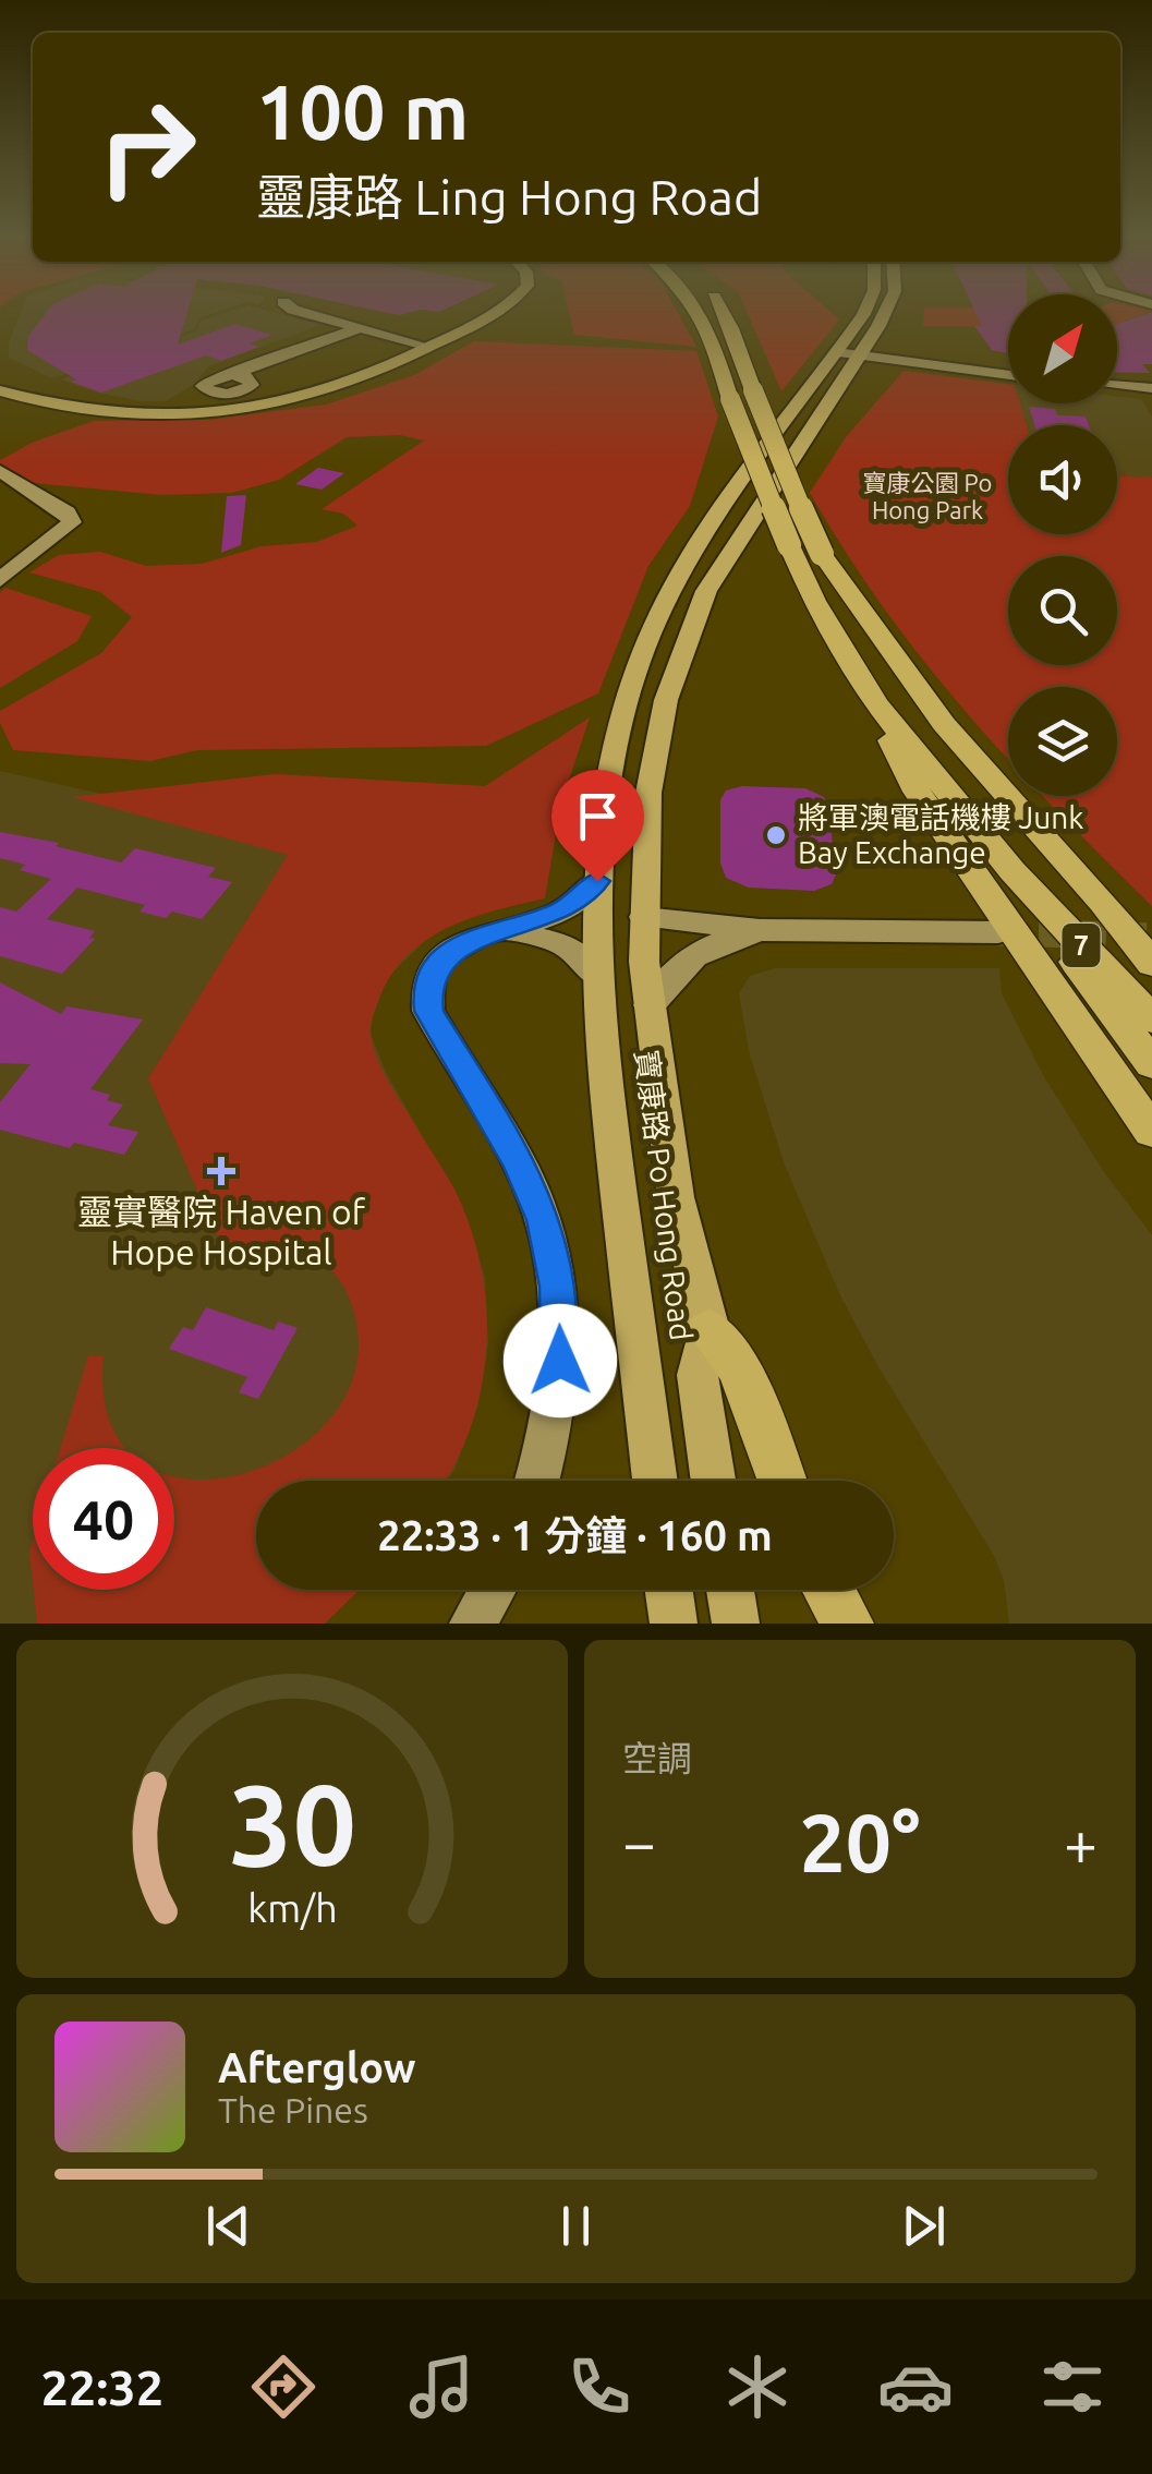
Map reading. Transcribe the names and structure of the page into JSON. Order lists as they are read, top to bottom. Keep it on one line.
{"streets":{"highway":["7"],"main road":["寶康路 Po Hong Road"]},"parks":["寶康公園 Po Hong Park"],"places":{"other":["將軍澳電話機樓 Junk Bay Exchange"],"health":["靈實醫院 Haven of Hope Hospital"]},"north":"top right","page":{"turn":["100 m","靈康路 Ling Hong Road"],"limit":"40","trip":"22:33 · 1 分鐘 · 160 m","tile":"空調","heat":["−","20°","+"],"song":["Afterglow","The Pines"],"tabs":"22:32","gauge":["30","km/h"]}}
